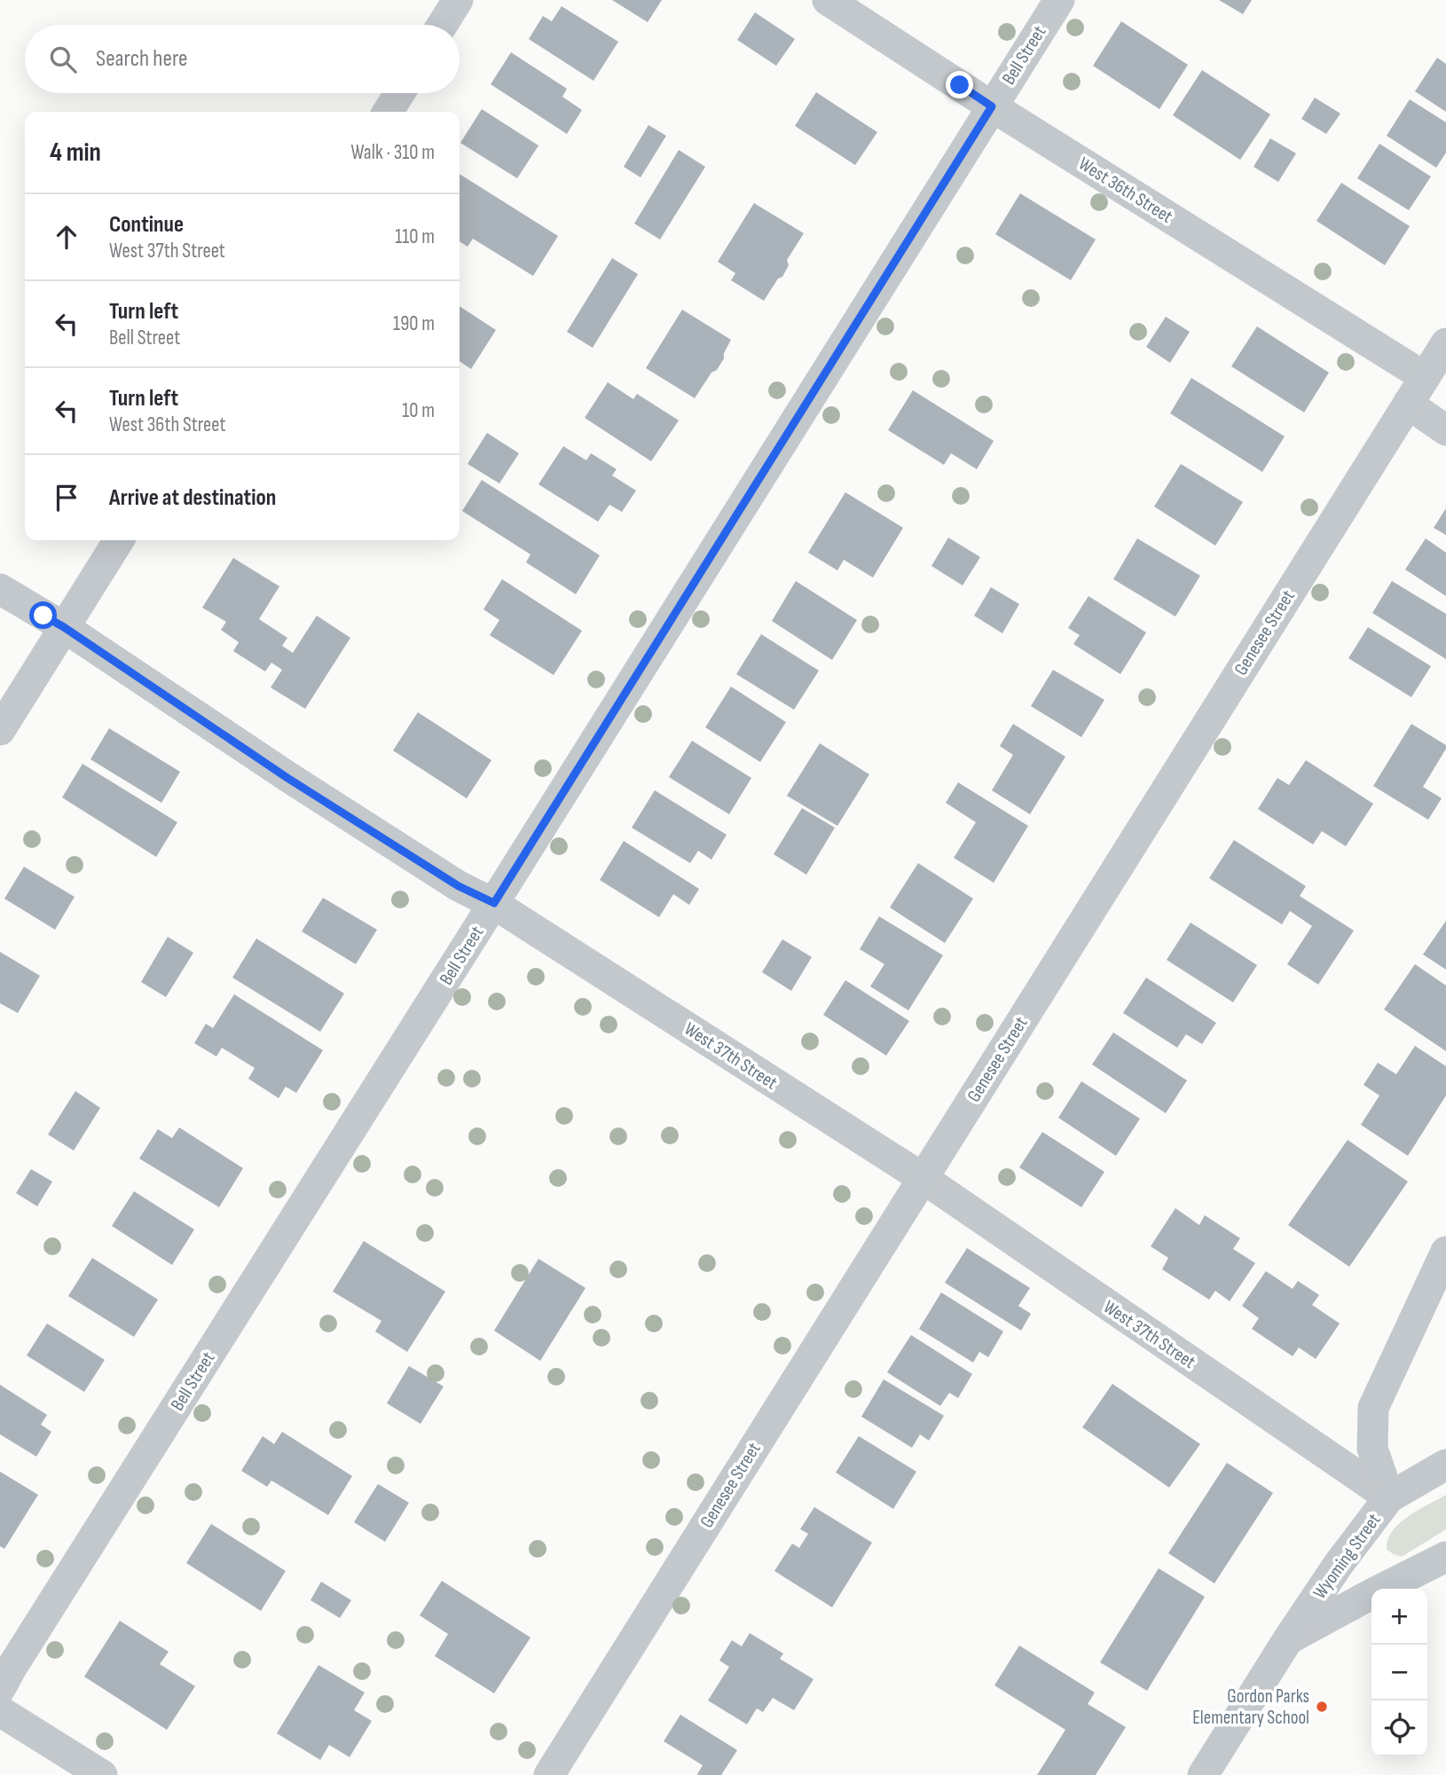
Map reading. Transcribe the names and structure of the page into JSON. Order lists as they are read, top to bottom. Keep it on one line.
{"streets":{"street":["Bell Street","West 36th Street","Genesee Street","West 37th Street","Wyoming Street"]},"crossings":[["Bell Street","West 36th Street"],["Bell Street","West 37th Street"],["West 36th Street","Genesee Street"],["Genesee Street","West 37th Street"],["West 37th Street","Wyoming Street"]],"places":["Gordon Parks Elementary School"],"page":{"search":"Search here","heading":["4 min","Walk · 310 m"],"list":[["Continue","West 37th Street","110 m"],["Turn left","Bell Street","190 m"],["Turn left","West 36th Street","10 m"],"Arrive at destination"],"map_buttons":["+","−"]}}
